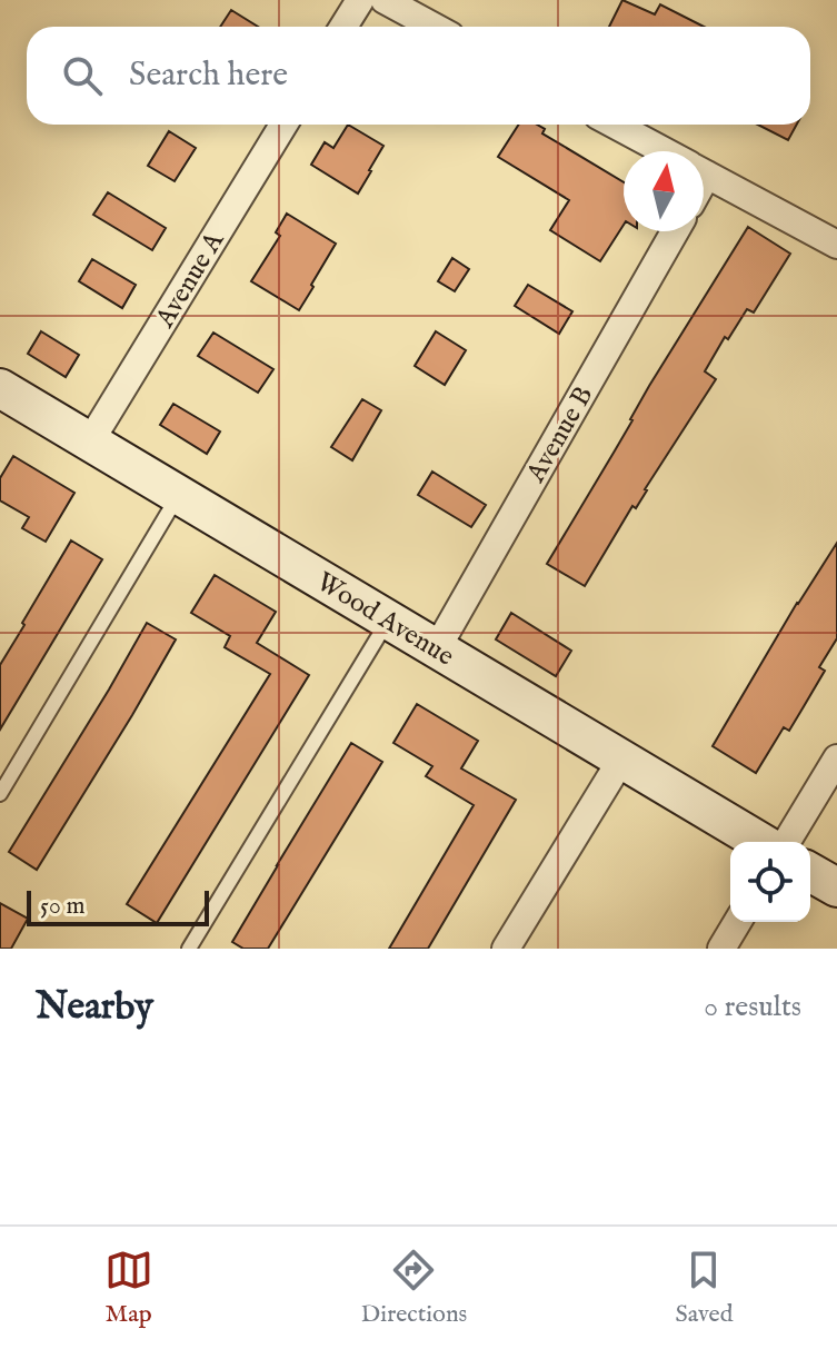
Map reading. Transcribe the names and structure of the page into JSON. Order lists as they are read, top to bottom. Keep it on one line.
{"streets":{"street":["Avenue A","Avenue B","Wood Avenue"]},"crossings":[["Avenue A","Wood Avenue"],["Avenue B","Wood Avenue"]],"scale_bar":"50 m","north":"top","page":{"search":"Search here","scale":"50 m","heading":["Nearby","0 results"],"nav":["Map","Directions","Saved"]}}
